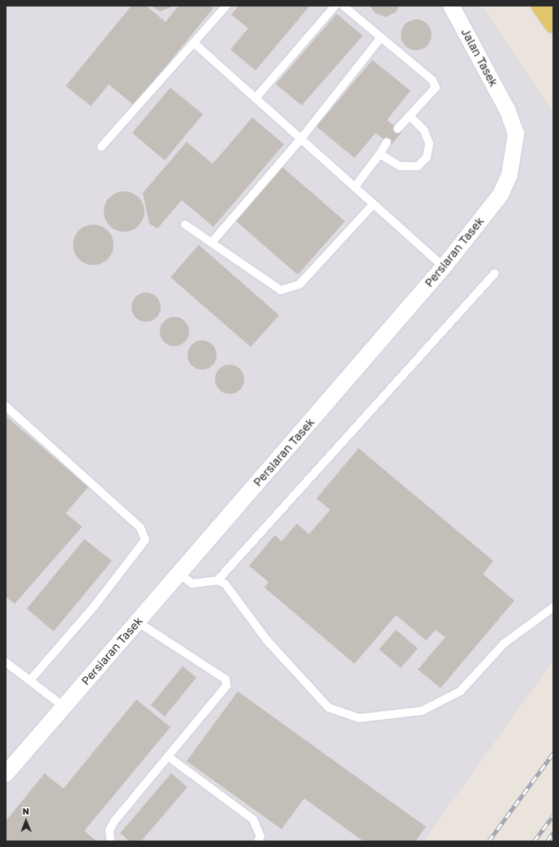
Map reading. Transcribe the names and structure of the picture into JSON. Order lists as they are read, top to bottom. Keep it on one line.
{"streets":{"street":["Jalan Tasek","Persiaran Tasek"]},"crossings":[["Jalan Tasek","Persiaran Tasek"]],"north":"top"}
